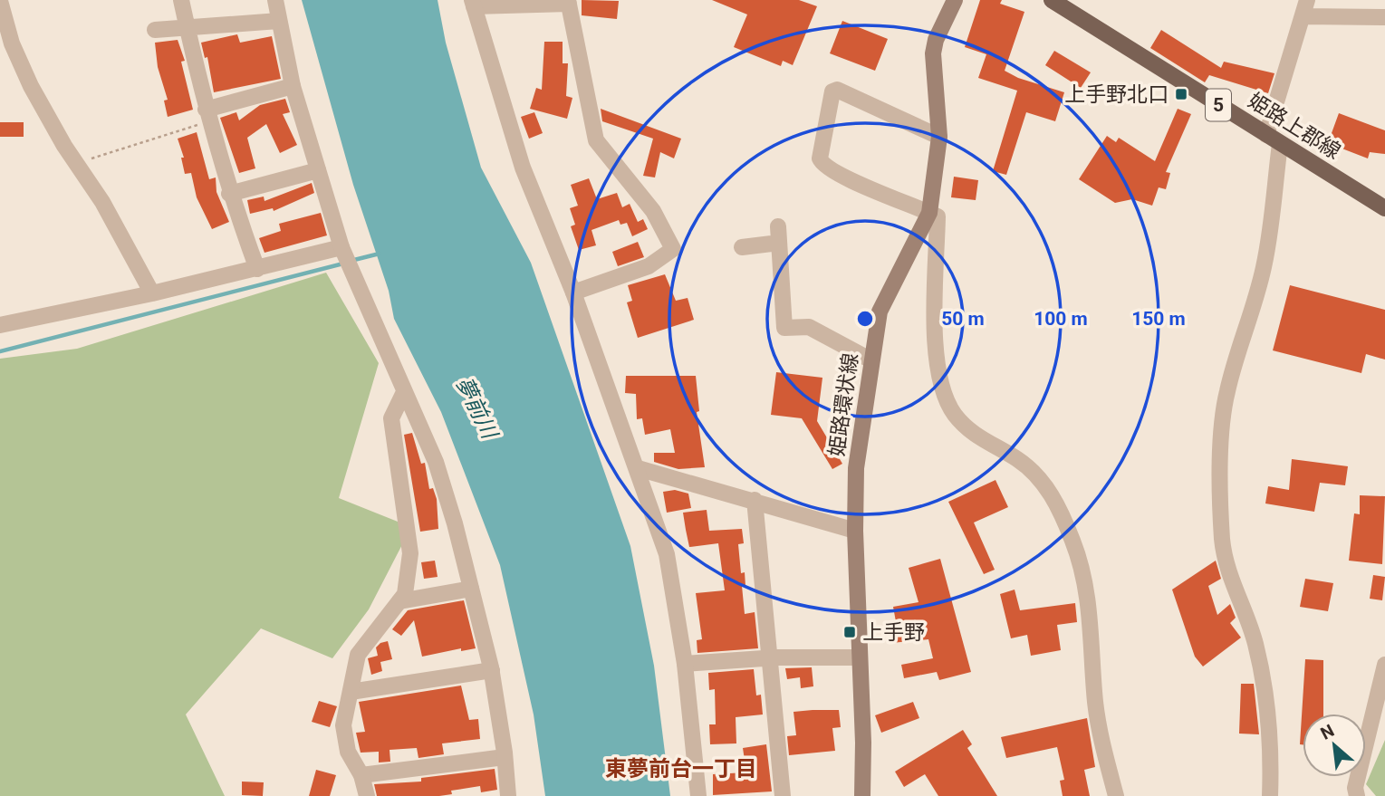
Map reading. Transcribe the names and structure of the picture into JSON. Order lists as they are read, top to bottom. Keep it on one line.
{"streets":{"main road":["5","姫路上郡線","姫路環状線"]},"districts":["東夢前台一丁目"],"water":["夢前川"],"places":{"transit":["上手野北口","上手野"]},"north":"top left","rings":["50 m","100 m","150 m"]}
